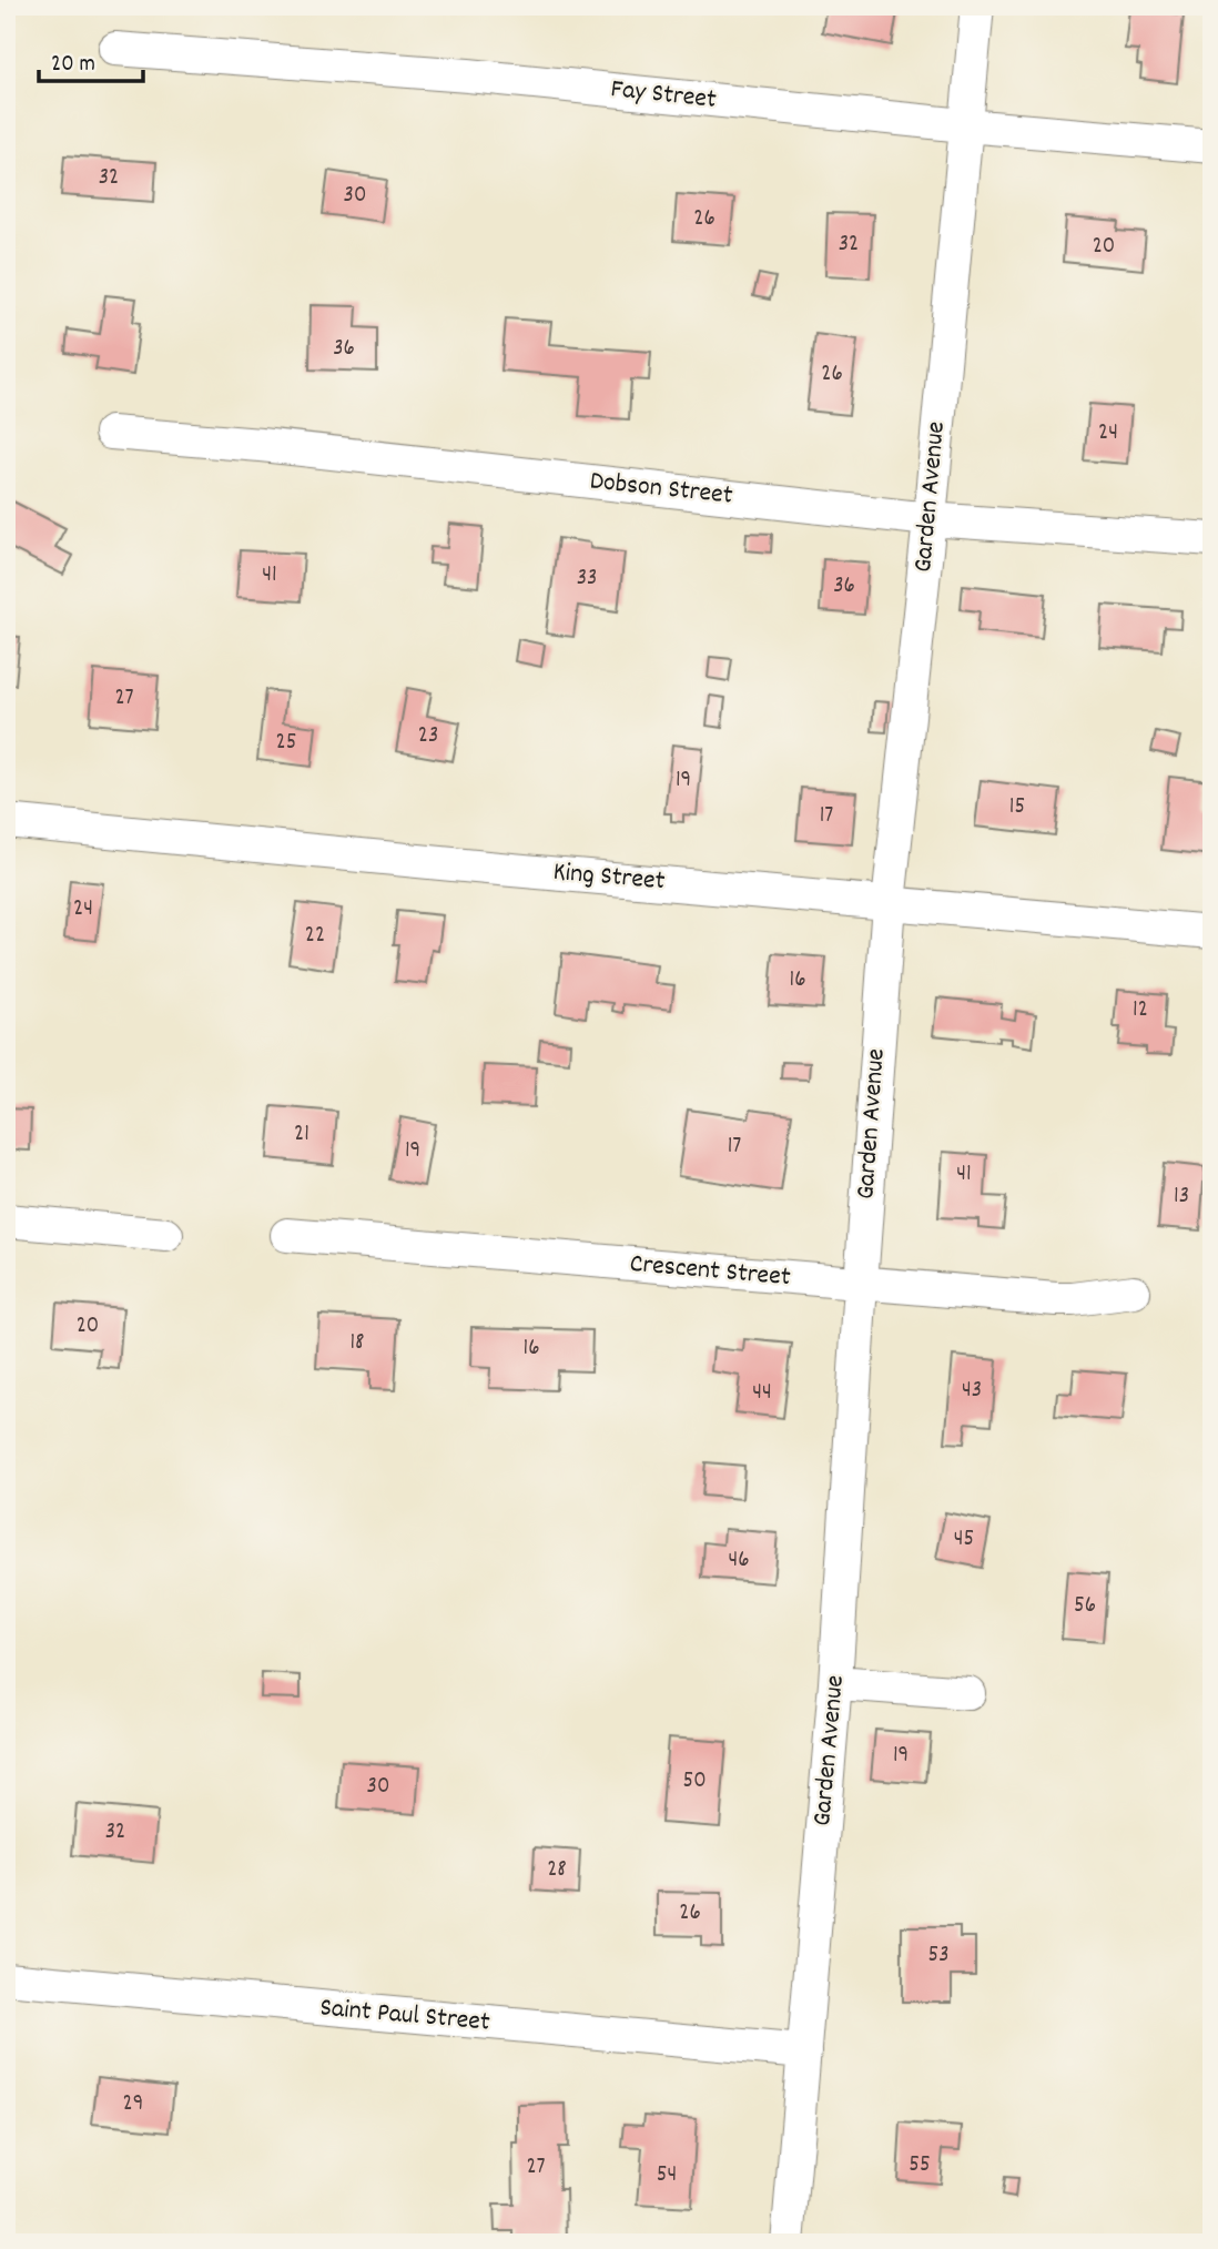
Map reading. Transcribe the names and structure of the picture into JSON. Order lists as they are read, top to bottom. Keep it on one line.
{"streets":{"street":["Fay Street","Dobson Street","Garden Avenue","King Street","Crescent Street","Saint Paul Street"]},"crossings":[["Fay Street","Garden Avenue"],["Dobson Street","Garden Avenue"],["Garden Avenue","King Street"],["Garden Avenue","Crescent Street"],["Garden Avenue","Saint Paul Street"]],"house_numbers":["32","30","26","32","20","36","26","24","41","33","36","27","23","25","19","15","17","24","22","16","12","21","17","19","41","13","20","18","16","43","44","45","46","56","19","50","30","32","28","26","53","29","55","27","54"],"scale_bar":"20 m"}
